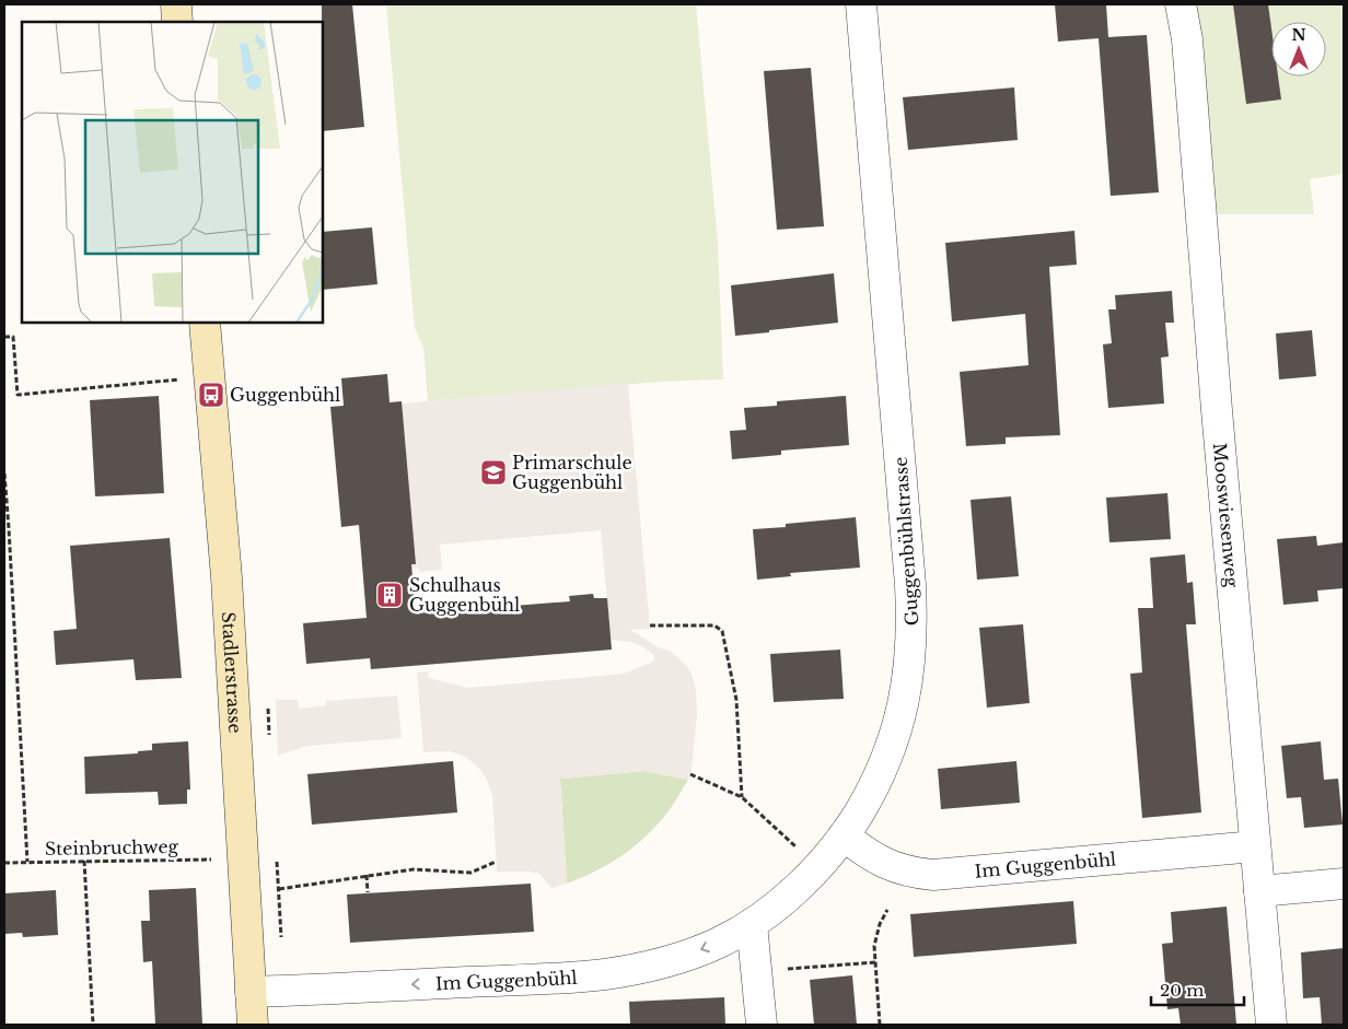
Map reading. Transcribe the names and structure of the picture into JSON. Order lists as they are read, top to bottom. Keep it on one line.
{"streets":{"main road":["Stadlerstrasse"],"street":["Mooswiesenweg","Guggenbühlstrasse","Im Guggenbühl"],"path":["Steinbruchweg"]},"crossings":[["Mooswiesenweg","Im Guggenbühl"],["Guggenbühlstrasse","Im Guggenbühl"],["Stadlerstrasse","Im Guggenbühl"]],"one_way":["Im Guggenbühl"],"places":{"bus stop":["Guggenbühl"],"school or university":["Primarschule Guggenbühl"],"building":["Schulhaus Guggenbühl"]},"scale_bar":"20 m","north":"top"}
